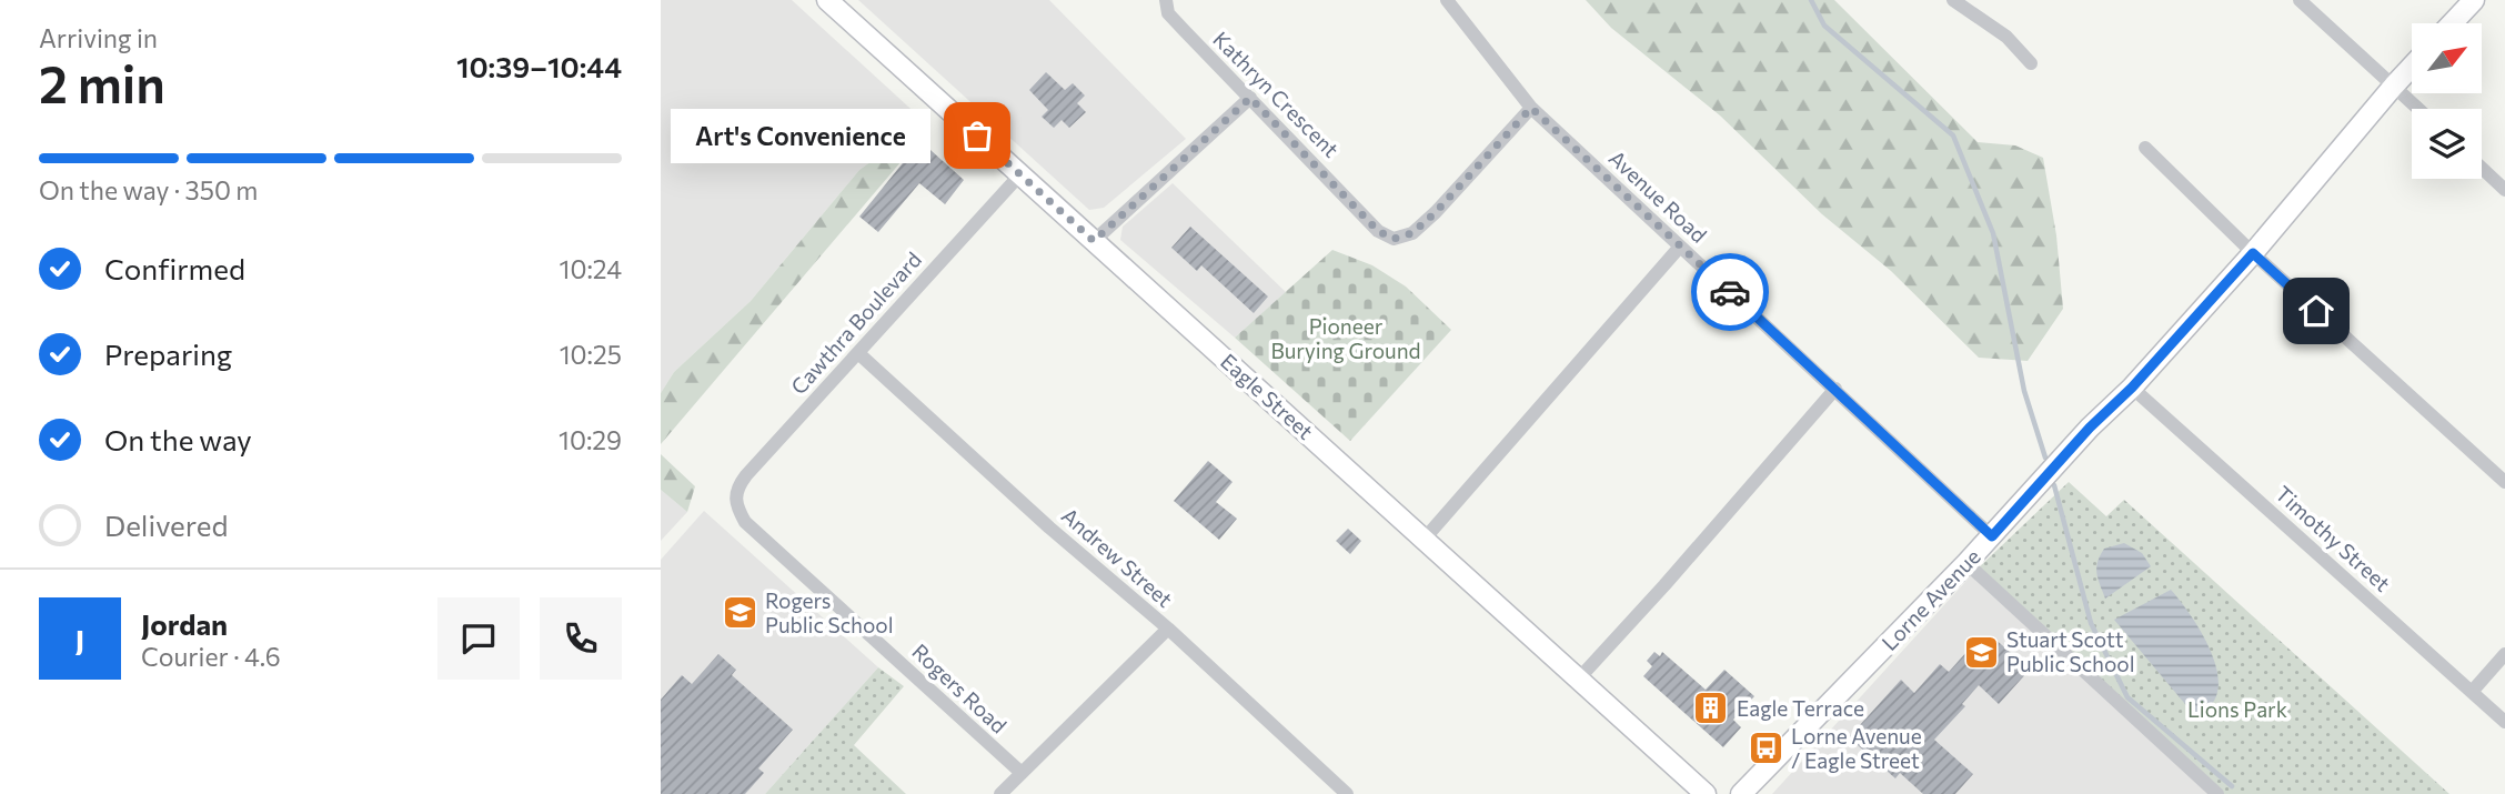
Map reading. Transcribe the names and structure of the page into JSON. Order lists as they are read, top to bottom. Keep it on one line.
{"streets":{"main road":["Eagle Street","Lorne Avenue"],"street":["Kathryn Crescent","Avenue Road","Cawthra Boulevard","Timothy Street","Andrew Street","Rogers Road"]},"crossings":[["Kathryn Crescent","Avenue Road"],["Avenue Road","Lorne Avenue"],["Cawthra Boulevard","Eagle Street"],["Cawthra Boulevard","Andrew Street"],["Cawthra Boulevard","Rogers Road"],["Timothy Street","Lorne Avenue"]],"parks":["Pioneer Burying Ground","Lions Park"],"places":{"other":["Art's Convenience"],"school or university":["Rogers Public School","Stuart Scott Public School"],"building":["Eagle Terrace"],"bus stop":["Lorne Avenue / Eagle Street"]},"north":"top right","page":{"heading":["2 min","Arriving in","10:39–10:44"],"panel":["Jordan","Courier · 4.6"],"bubble":"Art's Convenience","bar":"On the way · 350 m","list":[["Confirmed","10:24"],["Preparing","10:25"],["On the way","10:29"],"Delivered"],"round":"J"}}
